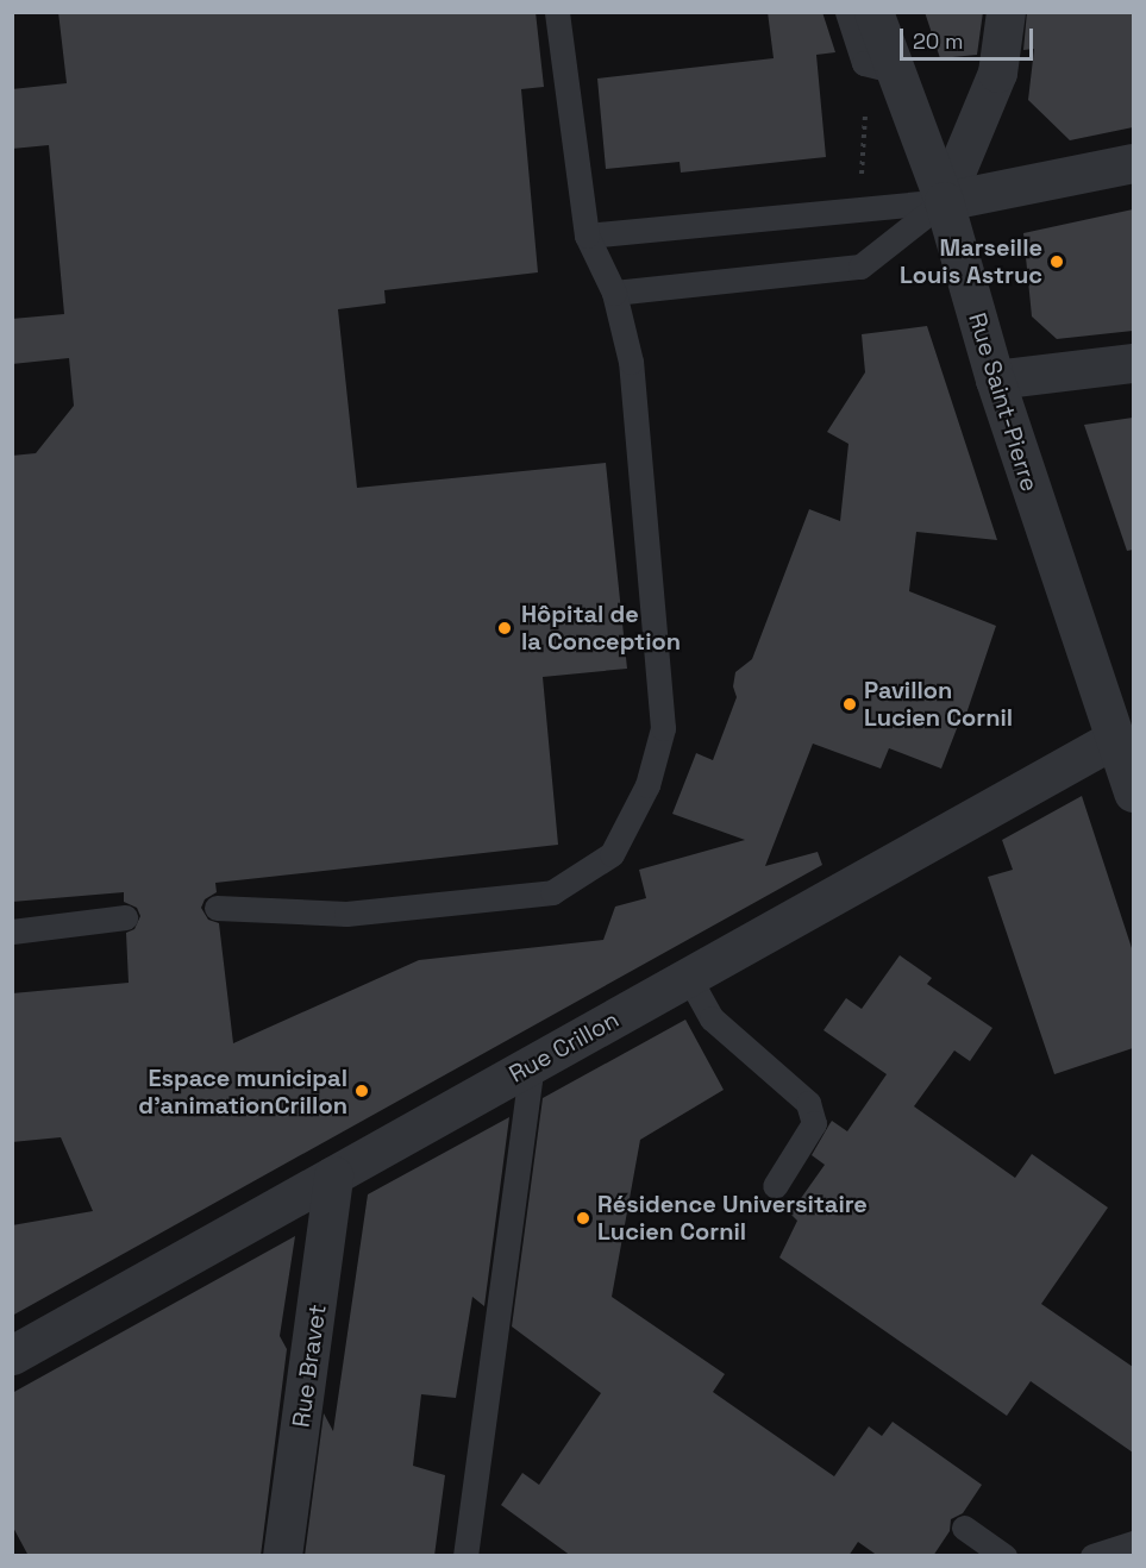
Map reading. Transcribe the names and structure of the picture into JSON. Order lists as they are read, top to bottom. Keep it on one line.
{"streets":{"street":["Rue Saint-Pierre","Rue Crillon","Rue Bravet"]},"crossings":[["Rue Saint-Pierre","Rue Crillon"],["Rue Crillon","Rue Bravet"]],"places":["Marseille Louis Astruc","Hôpital de la Conception","Pavillon Lucien Cornil","Espace municipal d'animationCrillon","Résidence Universitaire Lucien Cornil"],"scale_bar":"20 m"}
